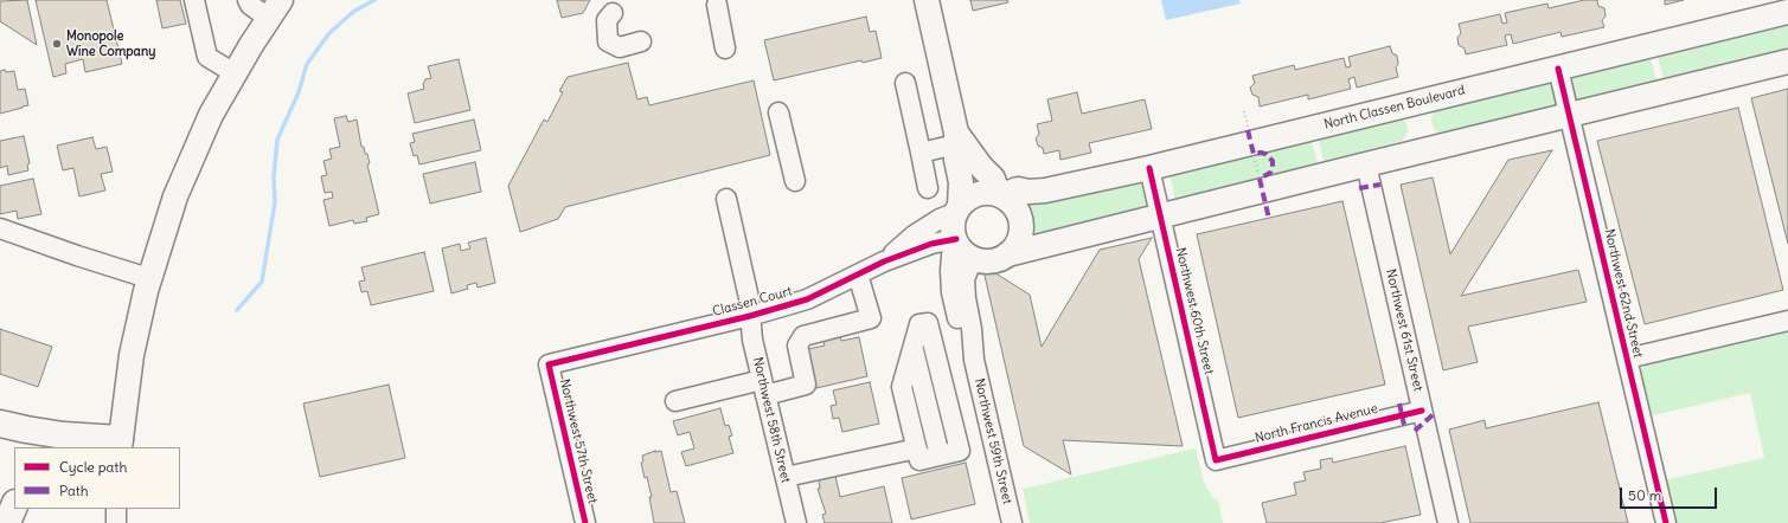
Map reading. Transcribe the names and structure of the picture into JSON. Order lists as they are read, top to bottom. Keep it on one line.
{"streets":{"main road":["North Classen Boulevard"],"street":["Northwest 62nd Street","Classen Court","Northwest 60th Street","Northwest 61st Street","Northwest 58th Street","North Francis Avenue","Northwest 57th Street","Northwest 59th Street"]},"crossings":[["North Classen Boulevard","Northwest 62nd Street"],["North Classen Boulevard","Classen Court"],["North Classen Boulevard","Northwest 60th Street"],["North Classen Boulevard","Northwest 59th Street"],["Classen Court","Northwest 58th Street"],["Classen Court","Northwest 57th Street"],["Classen Court","Northwest 59th Street"],["Northwest 60th Street","North Francis Avenue"],["Northwest 61st Street","North Francis Avenue"]],"places":["Monopole Wine Company"],"legend":["Cycle path","Path"],"scale_bar":"50 m"}
